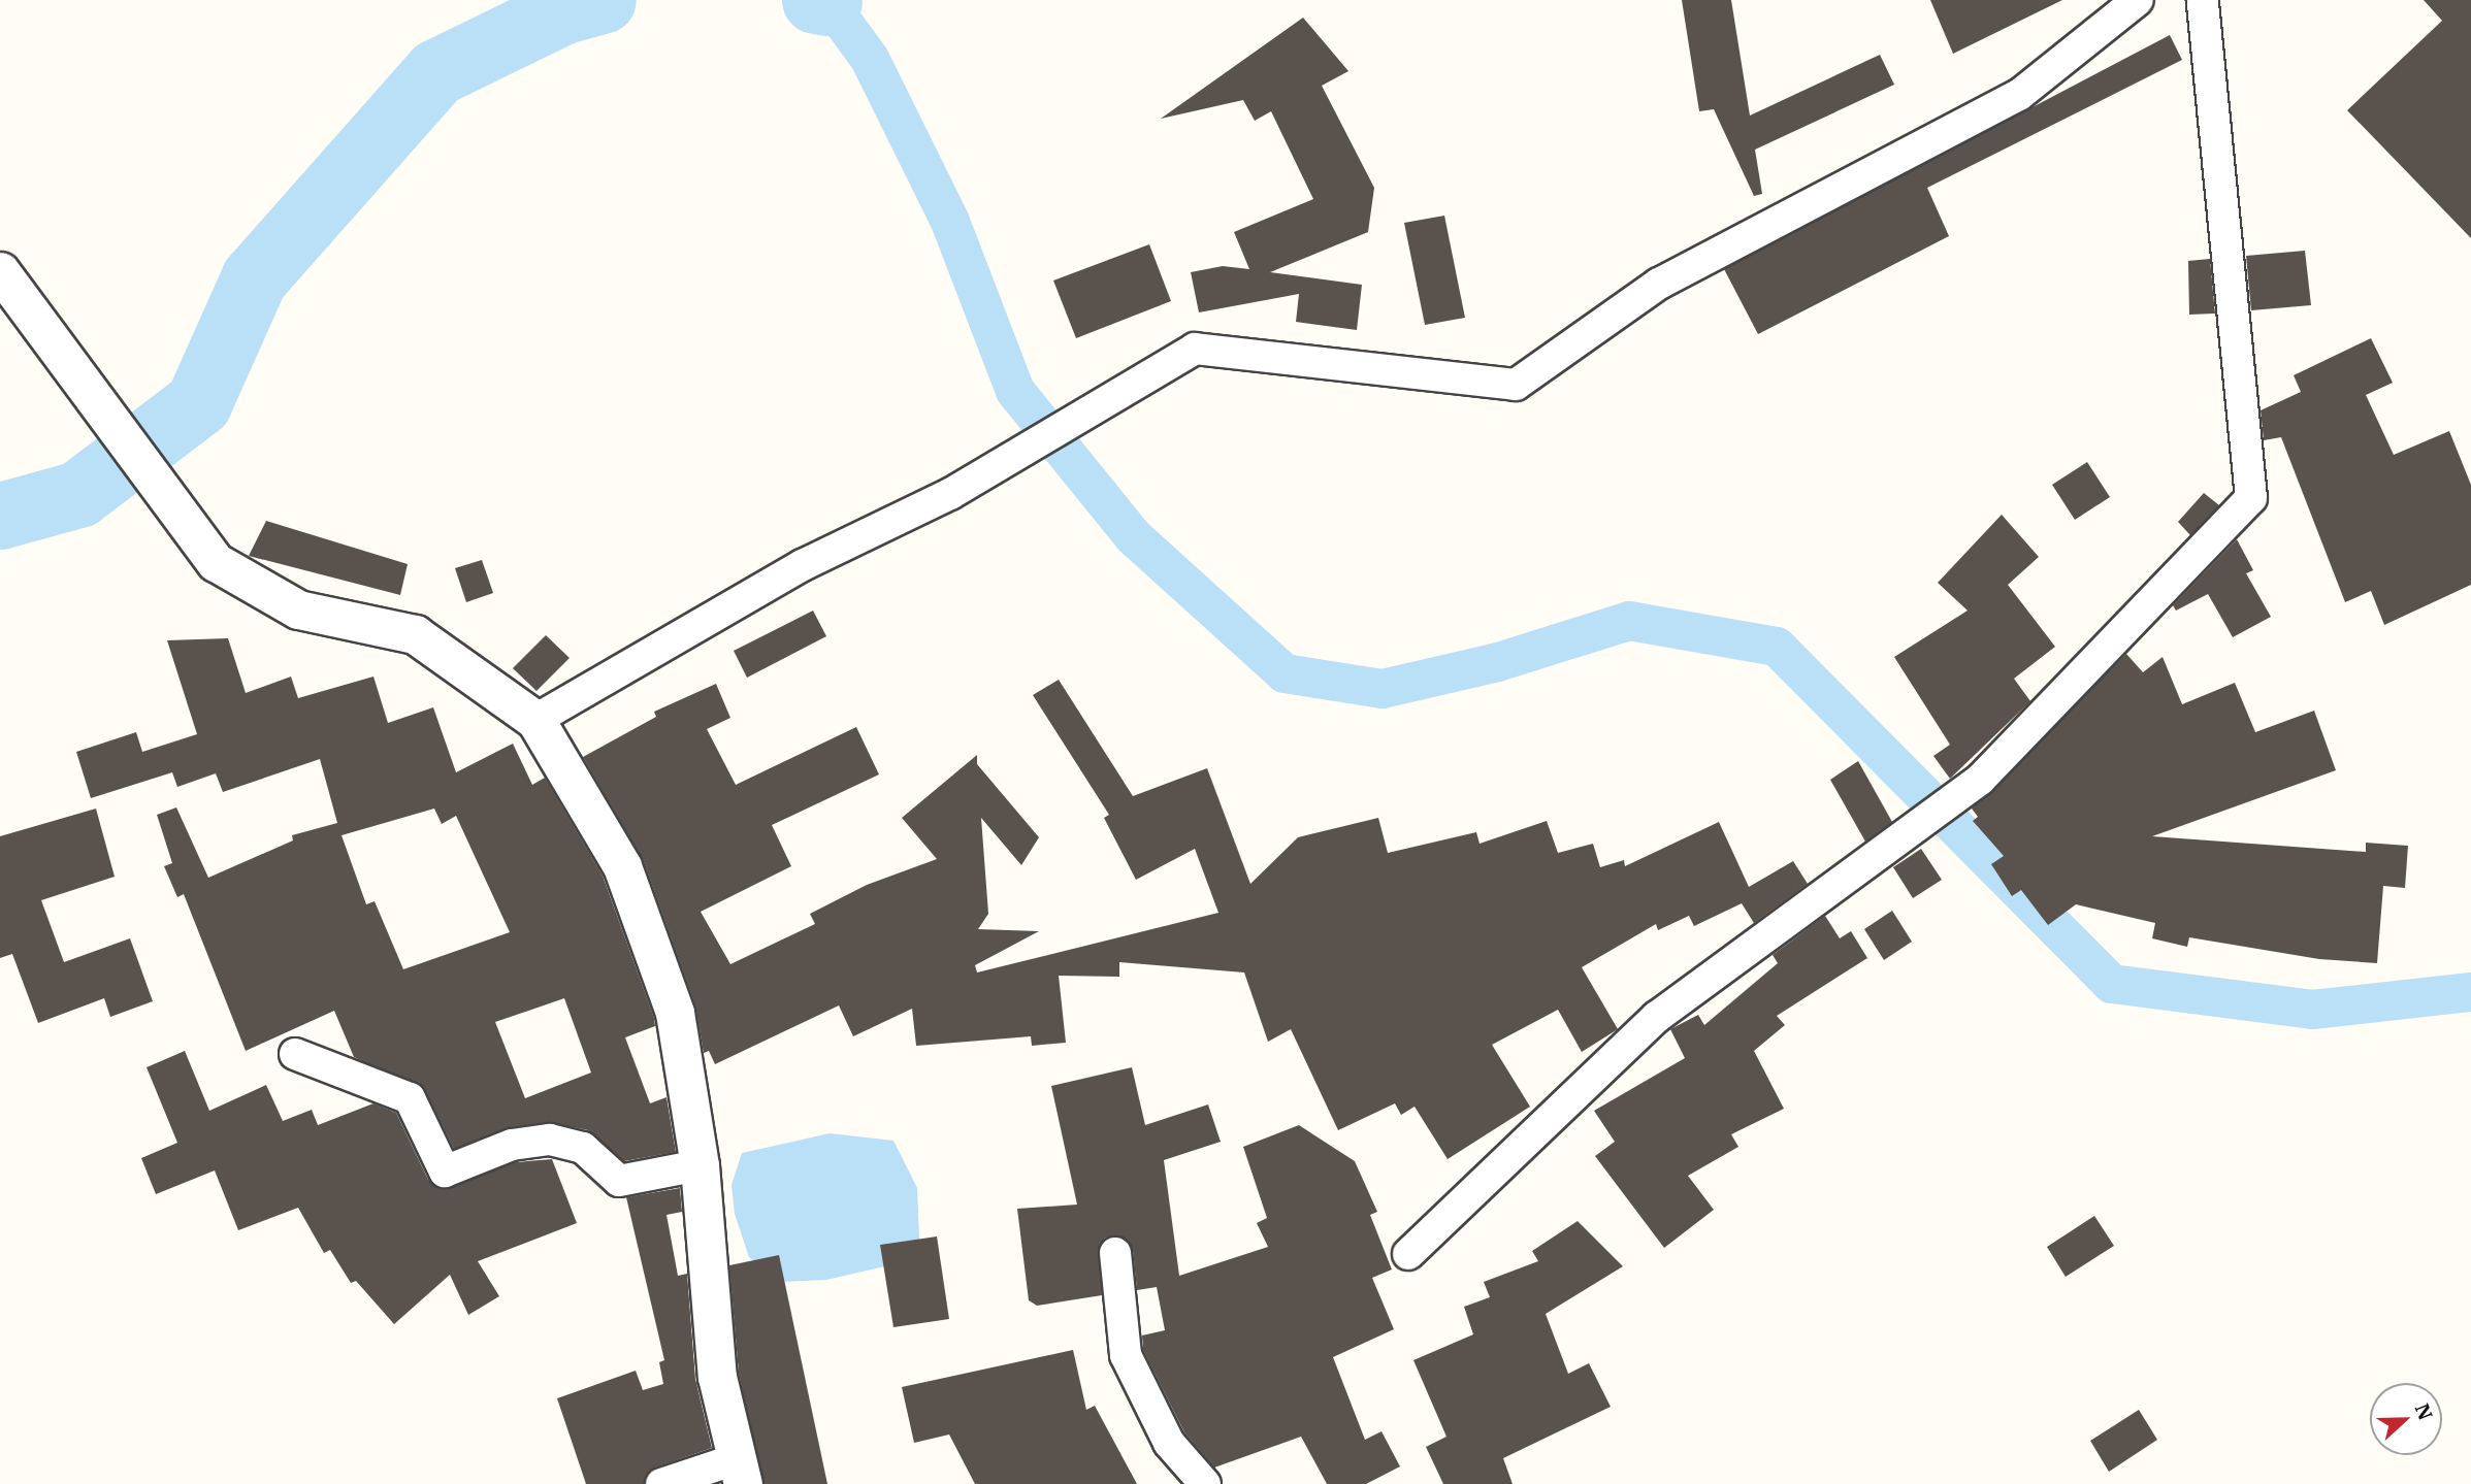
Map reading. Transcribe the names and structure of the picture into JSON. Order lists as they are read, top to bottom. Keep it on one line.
{"north":"right"}
